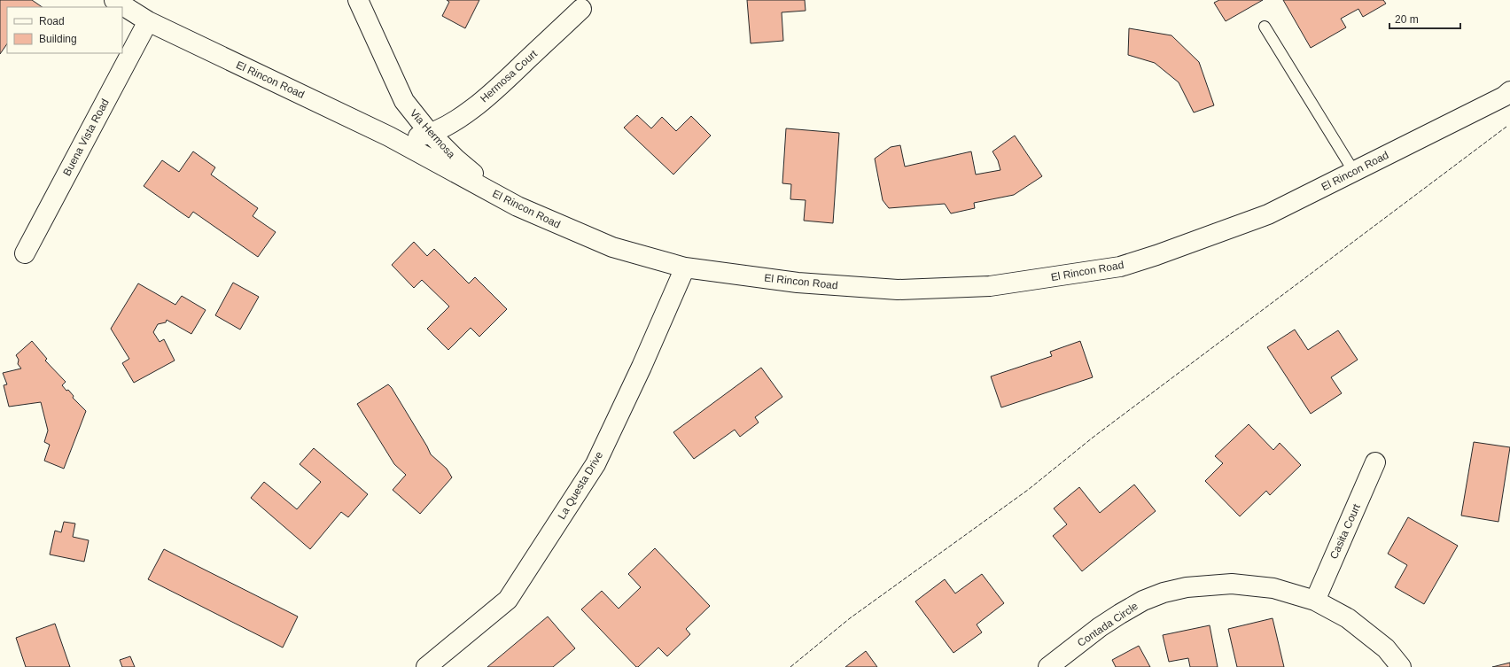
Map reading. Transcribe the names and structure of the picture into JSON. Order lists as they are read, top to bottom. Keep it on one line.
{"streets":{"street":["Hermosa Court","El Rincon Road","Via Hermosa","Buena Vista Road","La Questa Drive","Casita Court","Contada Circle"]},"crossings":[["Hermosa Court","El Rincon Road"],["Hermosa Court","Via Hermosa"],["El Rincon Road","Via Hermosa"],["El Rincon Road","Buena Vista Road"],["El Rincon Road","La Questa Drive"],["Casita Court","Contada Circle"]],"legend":["Road","Building"],"scale_bar":"20 m"}
